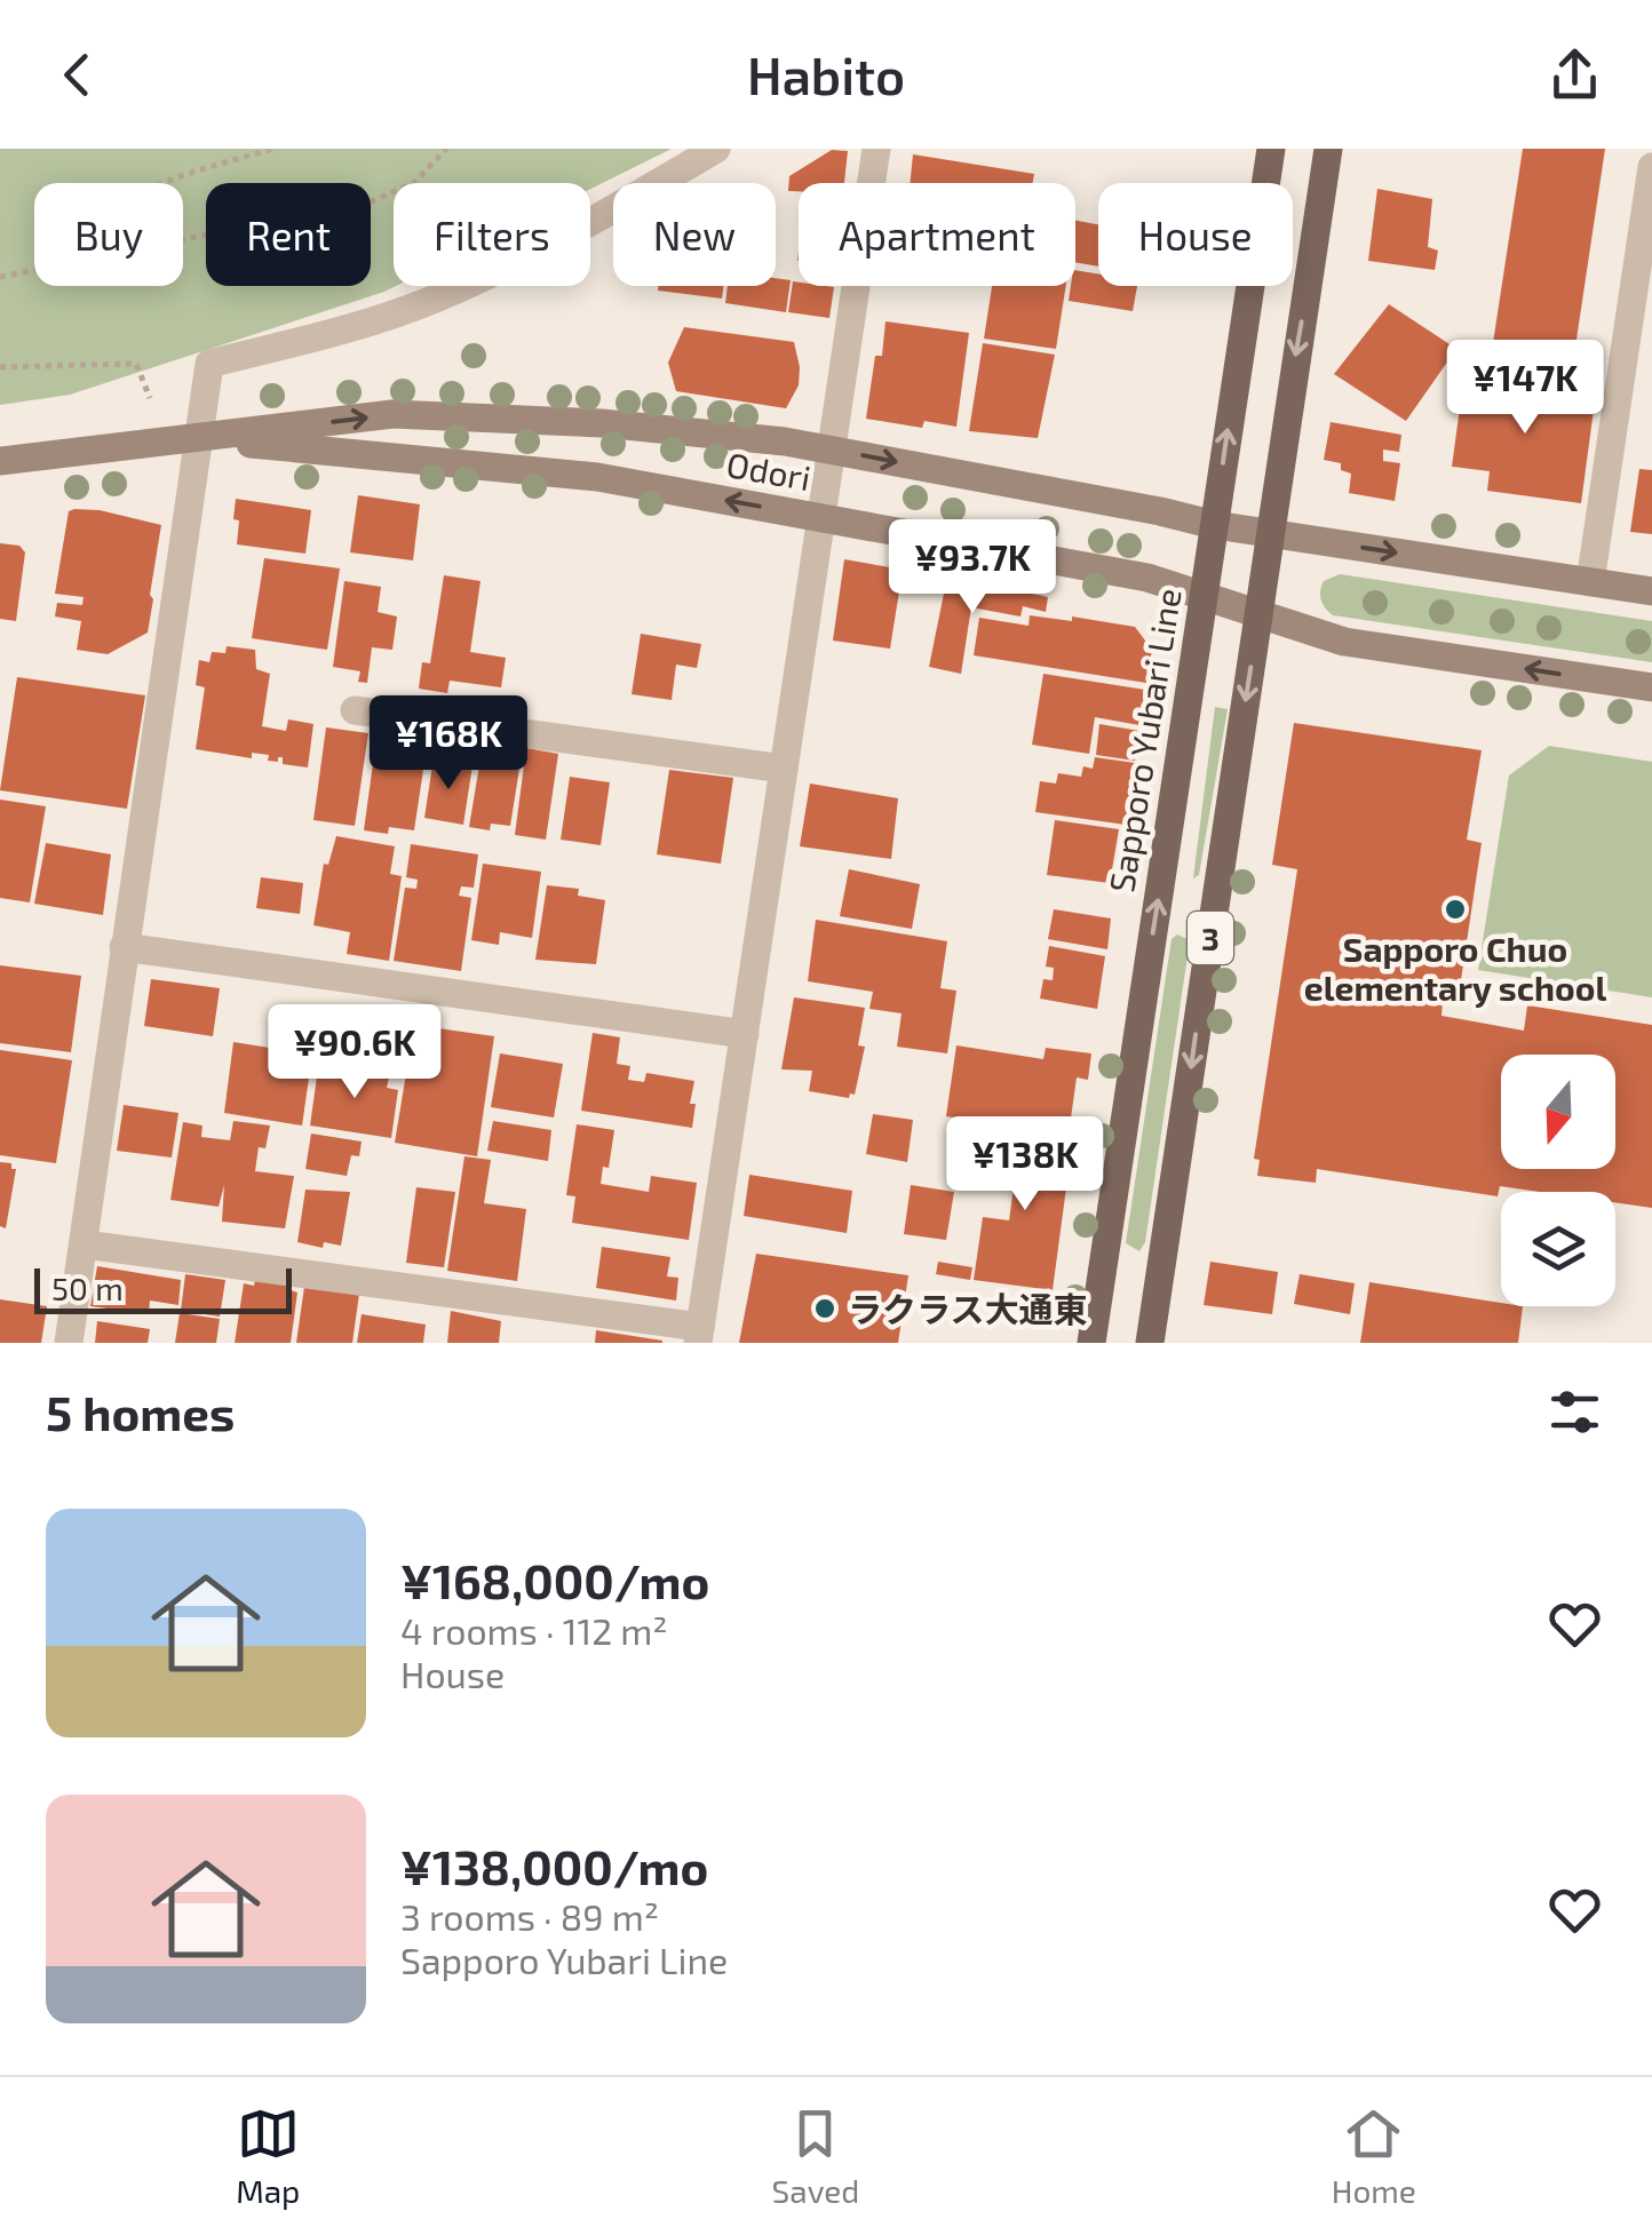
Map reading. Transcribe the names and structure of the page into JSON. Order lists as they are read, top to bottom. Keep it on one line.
{"streets":{"main road":["Sapporo Yubari Line","3"],"street":["Odori"]},"crossings":[["Odori","Sapporo Yubari Line"],["Odori","3"]],"places":["Sapporo Chuo elementary school","ラクラス大通東"],"scale_bar":"50 m","north":"bottom","page":{"header":"Habito","chip":["Buy","Rent","Filters","New","Apartment","House"],"price":["¥147K","¥93.7K","¥168K","¥90.6K","¥138K"],"scale":"50 m","heading":"5 homes","list":[{"name":"¥168,000/mo","note":"4 rooms · 112 m² · House"},{"name":"¥138,000/mo","note":"3 rooms · 89 m² · Sapporo Yubari Line"}],"tabs":["Map","Saved","Home"]}}
